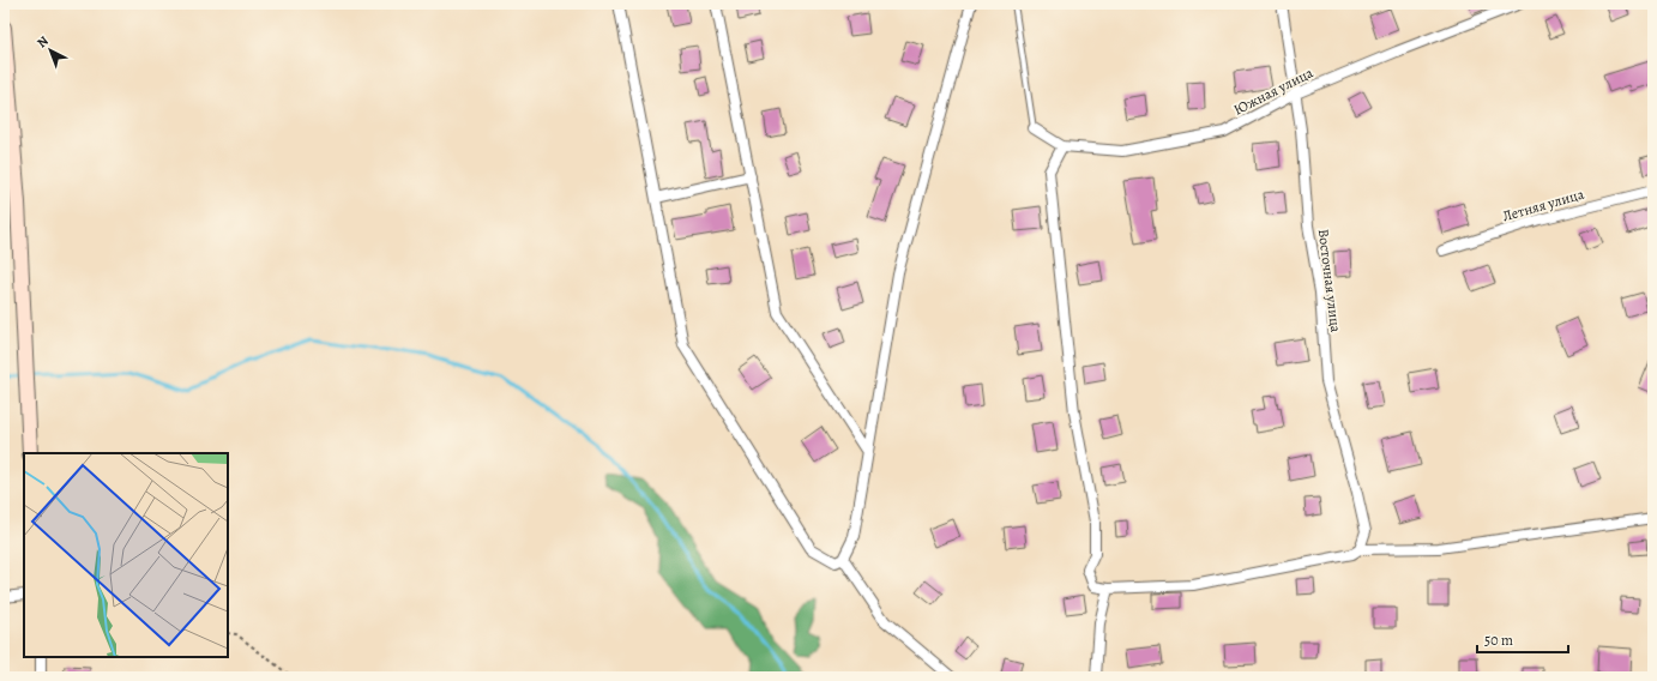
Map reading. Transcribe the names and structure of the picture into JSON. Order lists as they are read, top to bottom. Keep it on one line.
{"streets":{"street":["Южная улица","Летняя улица","Восточная улица"]},"crossings":[["Южная улица","Восточная улица"]],"scale_bar":"50 m","north":"top left"}
